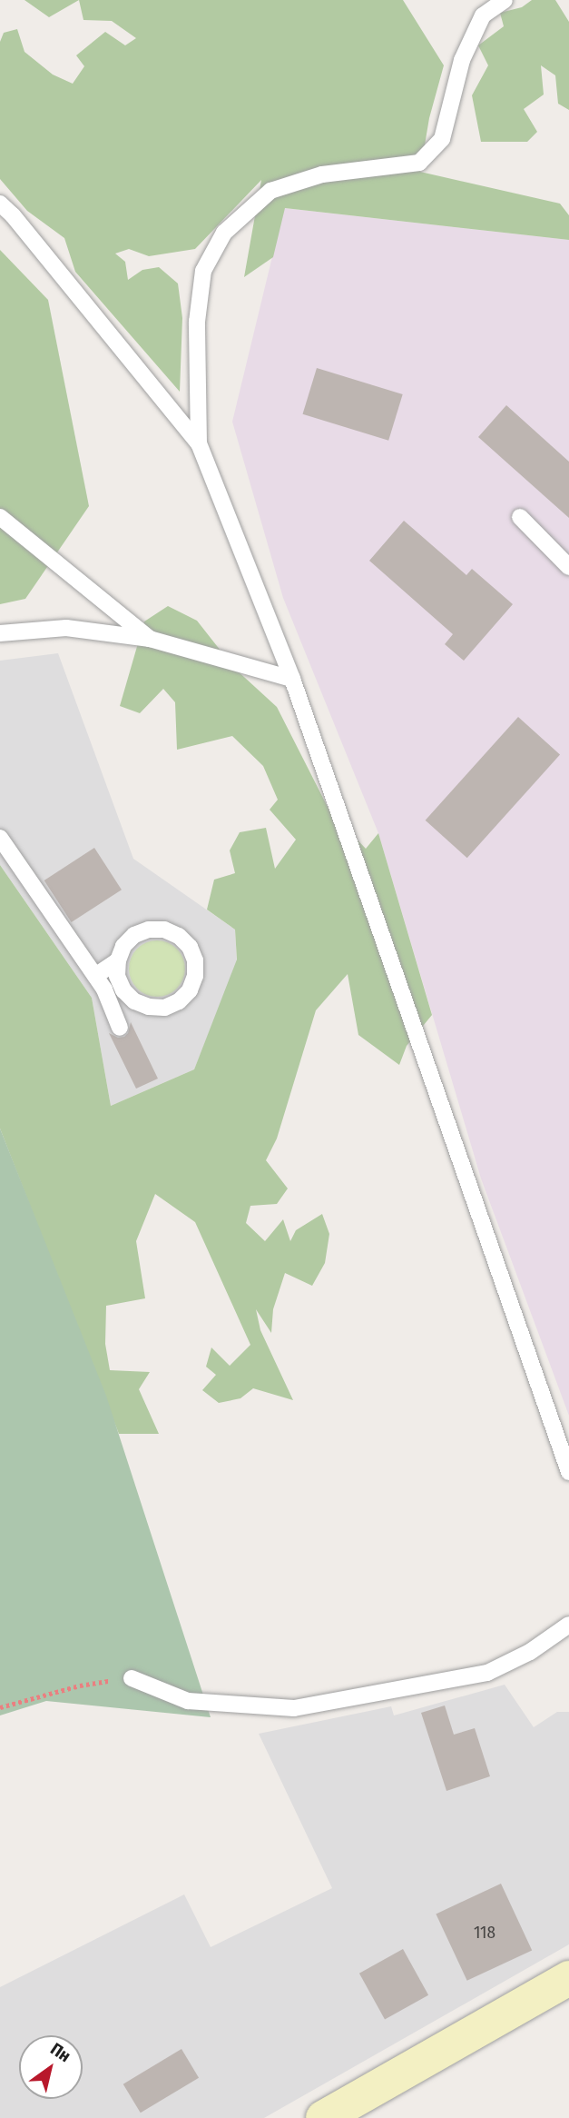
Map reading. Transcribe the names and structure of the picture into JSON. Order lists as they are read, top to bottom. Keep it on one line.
{"house_numbers":["118"],"north":"top right"}
